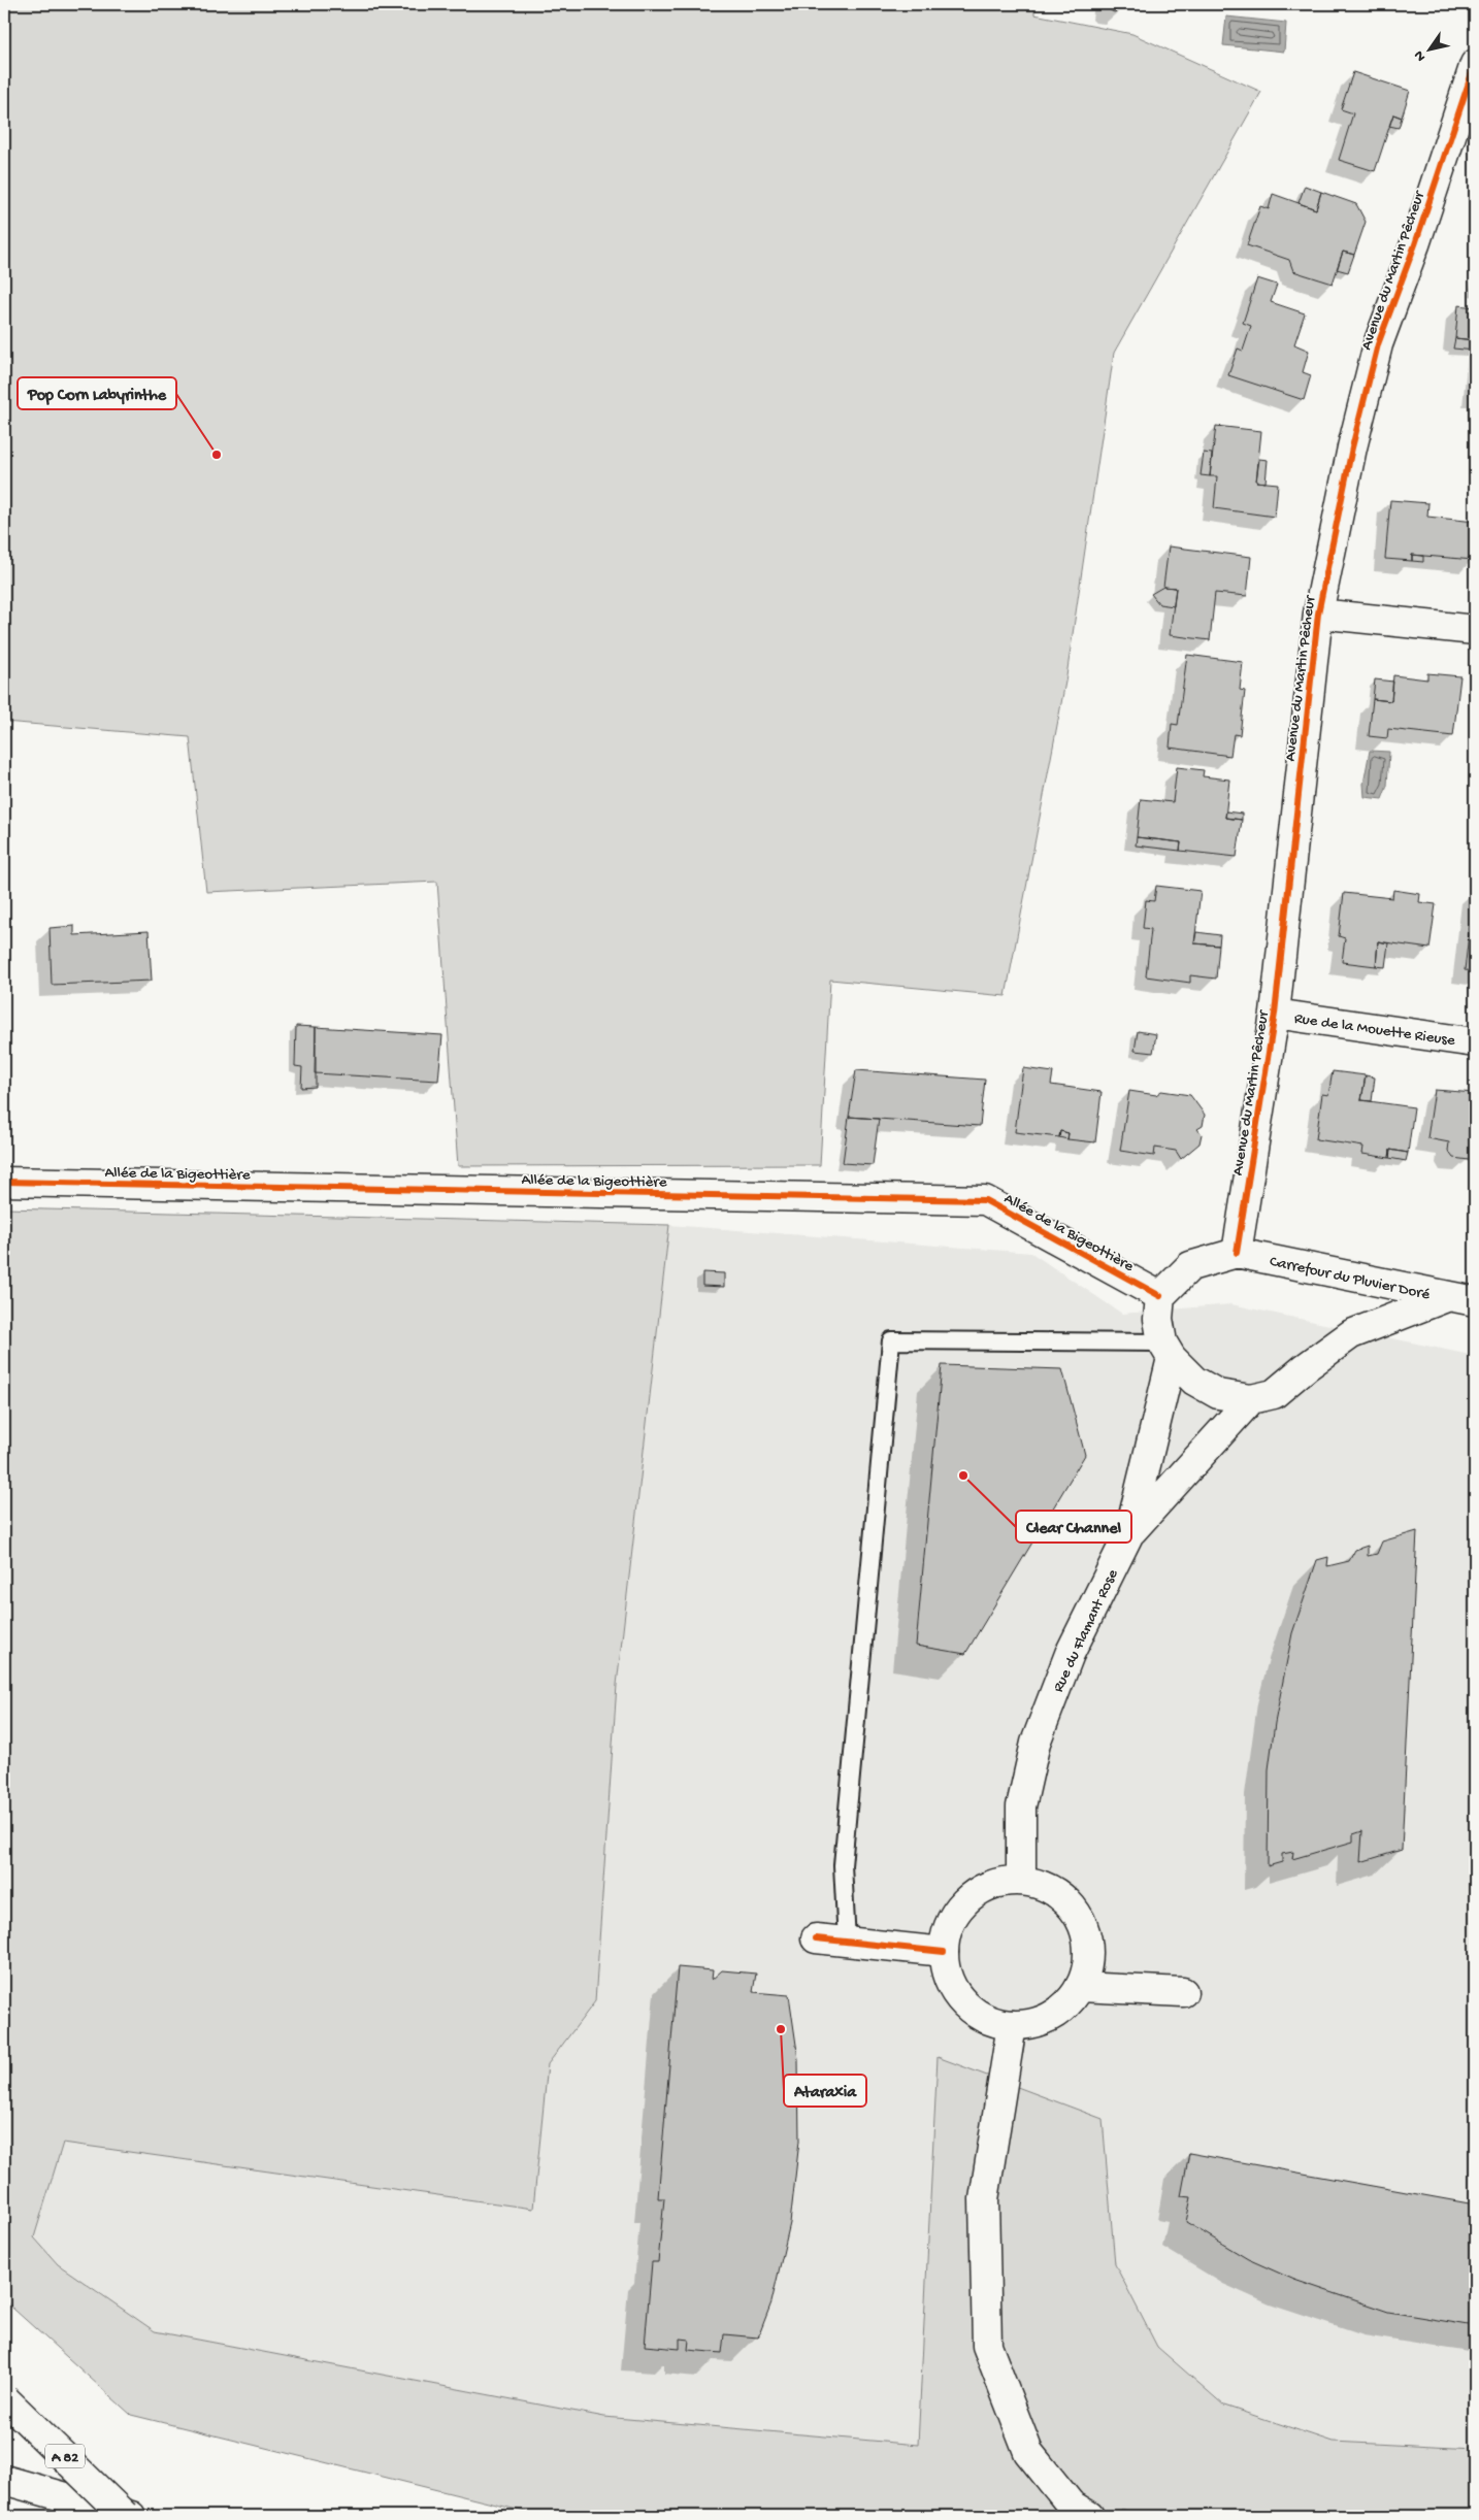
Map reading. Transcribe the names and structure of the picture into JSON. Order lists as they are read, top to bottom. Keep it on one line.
{"streets":{"main road":["Avenue du Martin Pêcheur","Rue de la Mouette Rieuse","Allée de la Bigeottière","Carrefour du Pluvier Doré","Rue du Flamant Rose","A 82"]},"crossings":[["Avenue du Martin Pêcheur","Rue de la Mouette Rieuse"],["Avenue du Martin Pêcheur","Carrefour du Pluvier Doré"],["Allée de la Bigeottière","Carrefour du Pluvier Doré"],["Carrefour du Pluvier Doré","Rue du Flamant Rose"]],"places":["Pop Corn Labyrinthe","Clear Channel","Ataraxia"],"north":"bottom left"}
